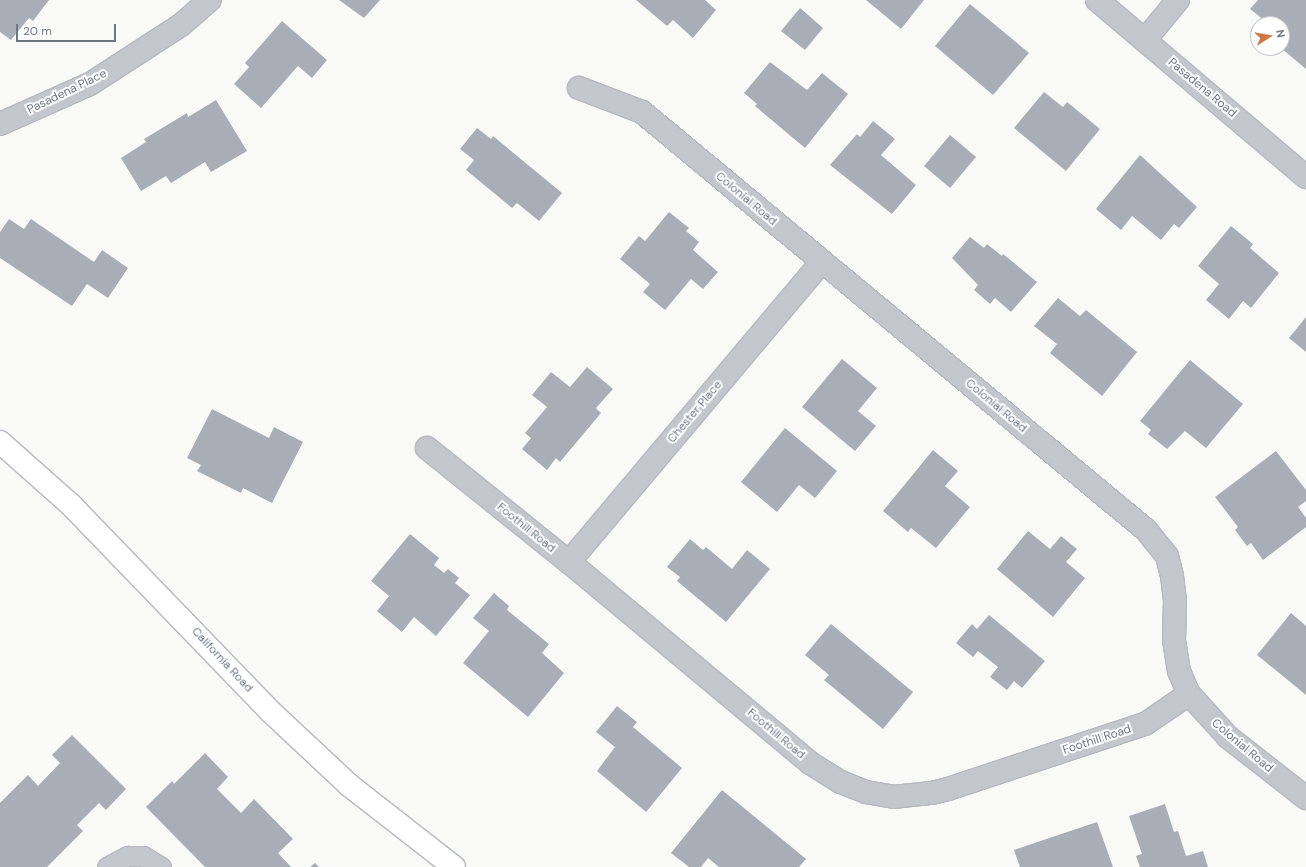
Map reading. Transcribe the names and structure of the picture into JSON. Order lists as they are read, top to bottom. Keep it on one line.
{"streets":{"main road":["California Road"],"street":["Pasadena Road","Pasadena Place","Colonial Road","Chester Place","Foothill Road"]},"crossings":[["Colonial Road","Chester Place"],["Colonial Road","Foothill Road"],["Chester Place","Foothill Road"]],"scale_bar":"20 m","north":"right"}
